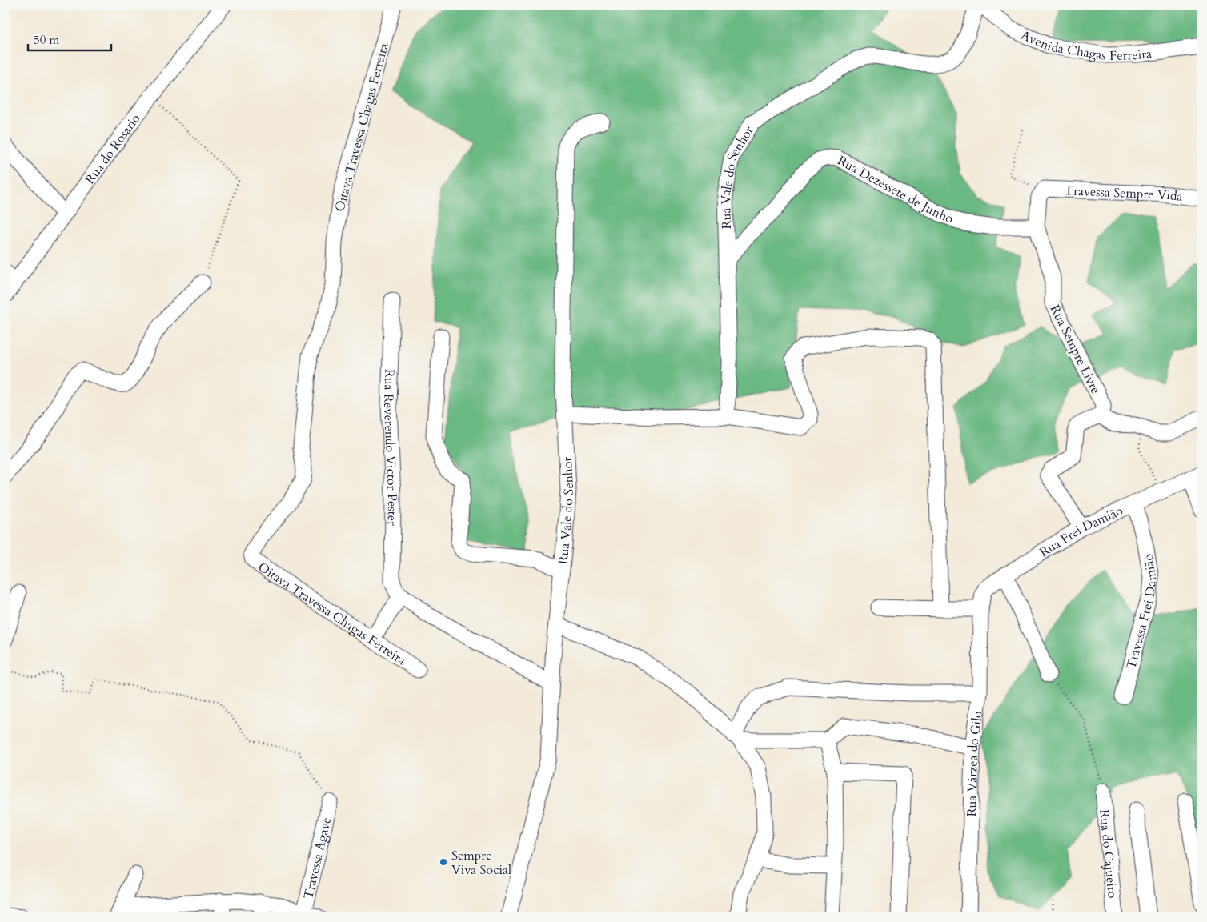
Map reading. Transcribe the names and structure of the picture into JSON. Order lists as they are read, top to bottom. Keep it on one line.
{"streets":{"street":["Avenida Chagas Ferreira","Oitava Travessa Chagas Ferreira","Rua do Rosario","Rua Vale do Senhor","Rua Dezessete de Junho","Travessa Sempre Vida","Rua Sempre Livre","Rua Reverendo Victor Pester","Rua Frei Damião","Travessa Frei Damião","Rua Várzea do Gilo","Rua do Cajueiro","Travessa Agave"]},"crossings":[["Rua Vale do Senhor","Rua Dezessete de Junho"],["Rua Dezessete de Junho","Rua Sempre Livre"],["Travessa Sempre Vida","Rua Sempre Livre"],["Rua Frei Damião","Travessa Frei Damião"],["Rua Frei Damião","Rua Várzea do Gilo"]],"places":["Sempre Viva Social"],"scale_bar":"50 m"}
